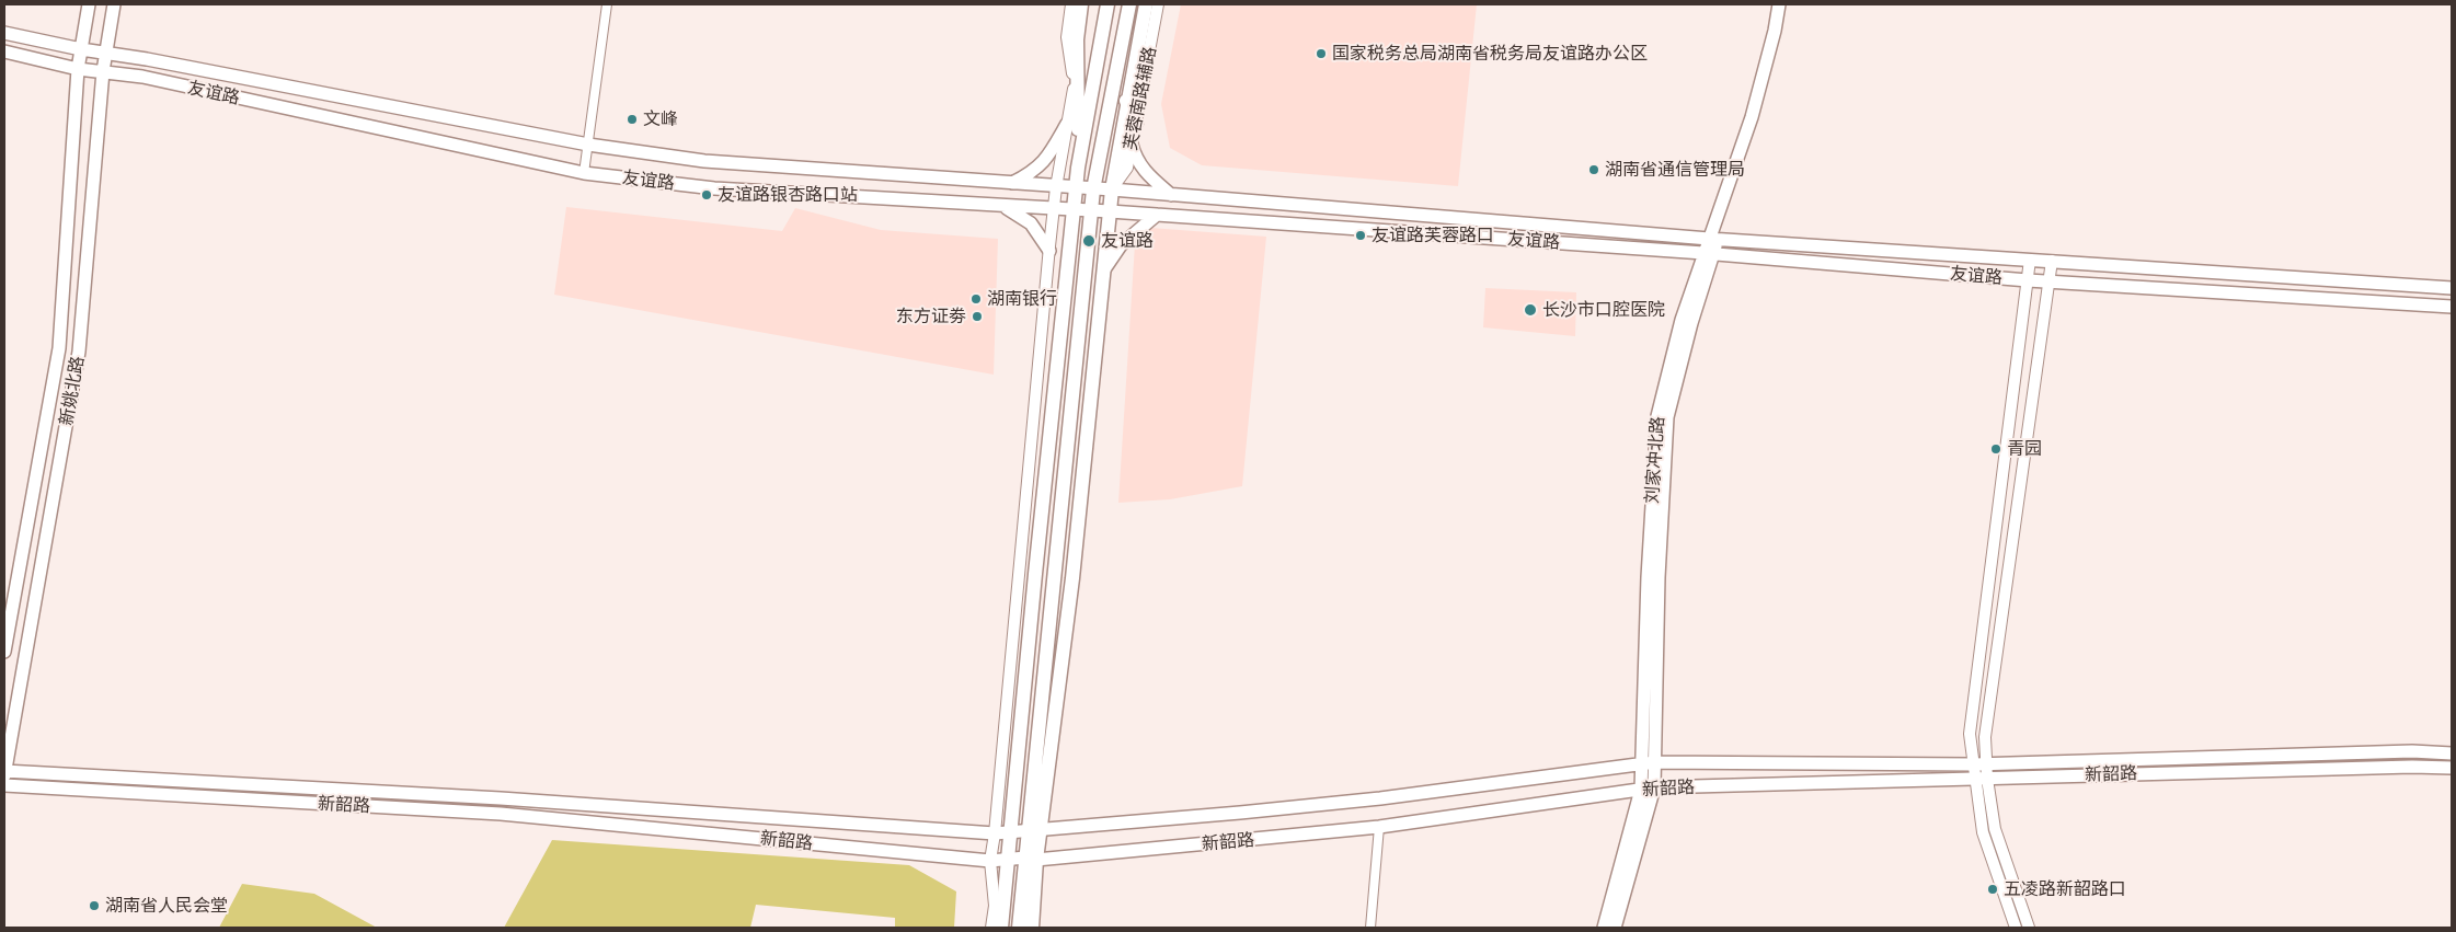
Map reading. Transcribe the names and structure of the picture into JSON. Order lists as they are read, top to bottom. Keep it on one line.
{"streets":{"main road":["友谊路","新姚北路","刘家冲北路","新韶路"],"street":["芙蓉南路辅路"]},"crossings":[["友谊路","芙蓉南路辅路"],["友谊路","新姚北路"],["友谊路","刘家冲北路"],["新姚北路","新韶路"],["刘家冲北路","新韶路"]],"places":["国家税务总局湖南省税务局友谊路办公区","文峰","湖南省通信管理局","友谊路银杏路口站","友谊路芙蓉路口","友谊路","湖南银行","长沙市口腔医院","东方证劵","青园","五凌路新韶路口","湖南省人民会堂"]}
